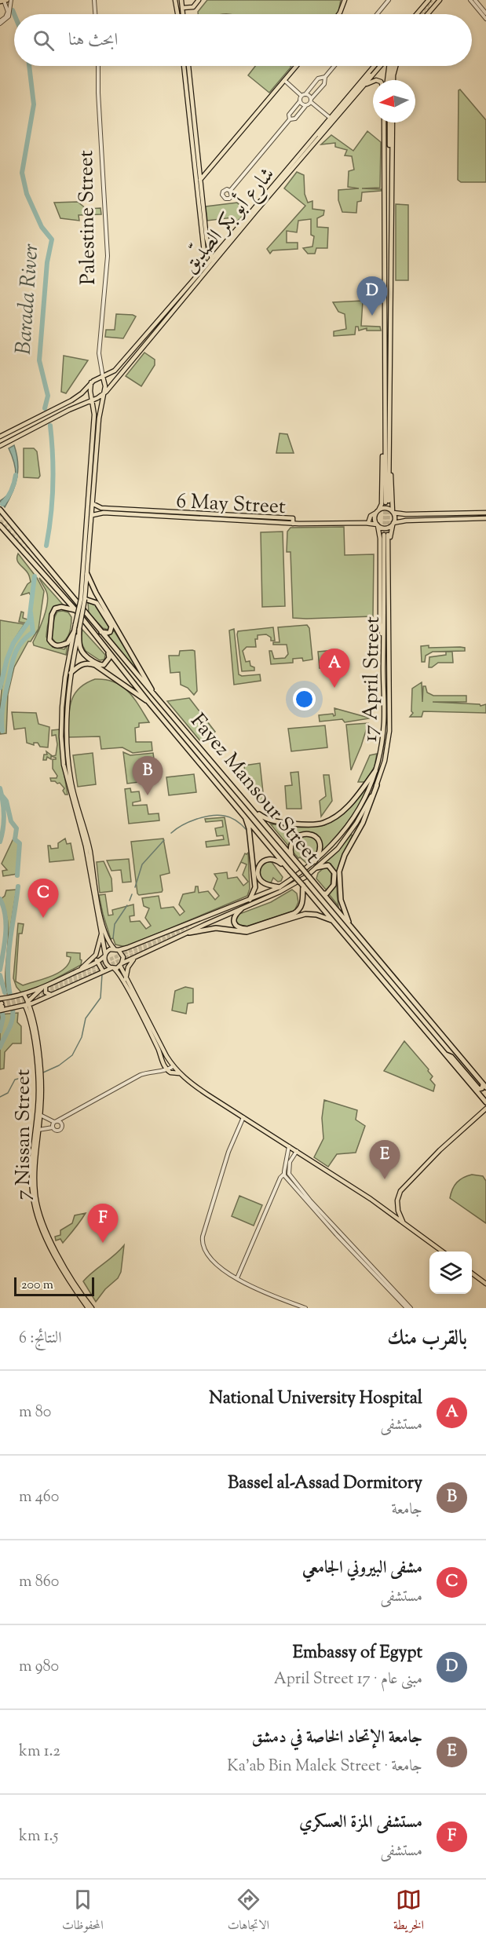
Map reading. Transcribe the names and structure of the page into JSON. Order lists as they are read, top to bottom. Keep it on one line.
{"streets":{"highway":["Fayez Mansour Street"],"main road":["شارع أبو بكر الصدّيق","6 May Street","17 April Street","7 Nissan Street"],"street":["Palestine Street"]},"water":["Barada River"],"scale_bar":"200 m","north":"left","page":{"search":"ابحث هنا","pins":["D","A","B","C","E","F"],"scale":"200 m","heading":["بالقرب منك","النتائج: 6"],"list":[{"mark":"A","name":"National University Hospital","note":"مستشفى","value":"80 m"},{"mark":"B","name":"Bassel al-Assad Dormitory","note":"جامعة","value":"460 m"},{"mark":"C","name":"مشفى البيروني الجامعي","note":"مستشفى","value":"860 m"},{"mark":"D","name":"Embassy of Egypt","note":"مبنى عام · 17 April Street","value":"980 m"},{"mark":"E","name":"جامعة الإتحاد الخاصة في دمشق","note":"جامعة · Ka'ab Bin Malek Street","value":"1.2 km"},{"mark":"F","name":"مستشفى المزة العسكري","note":"مستشفى","value":"1.5 km"}],"nav":["الخريطة","الاتجاهات","المحفوظات"]}}
